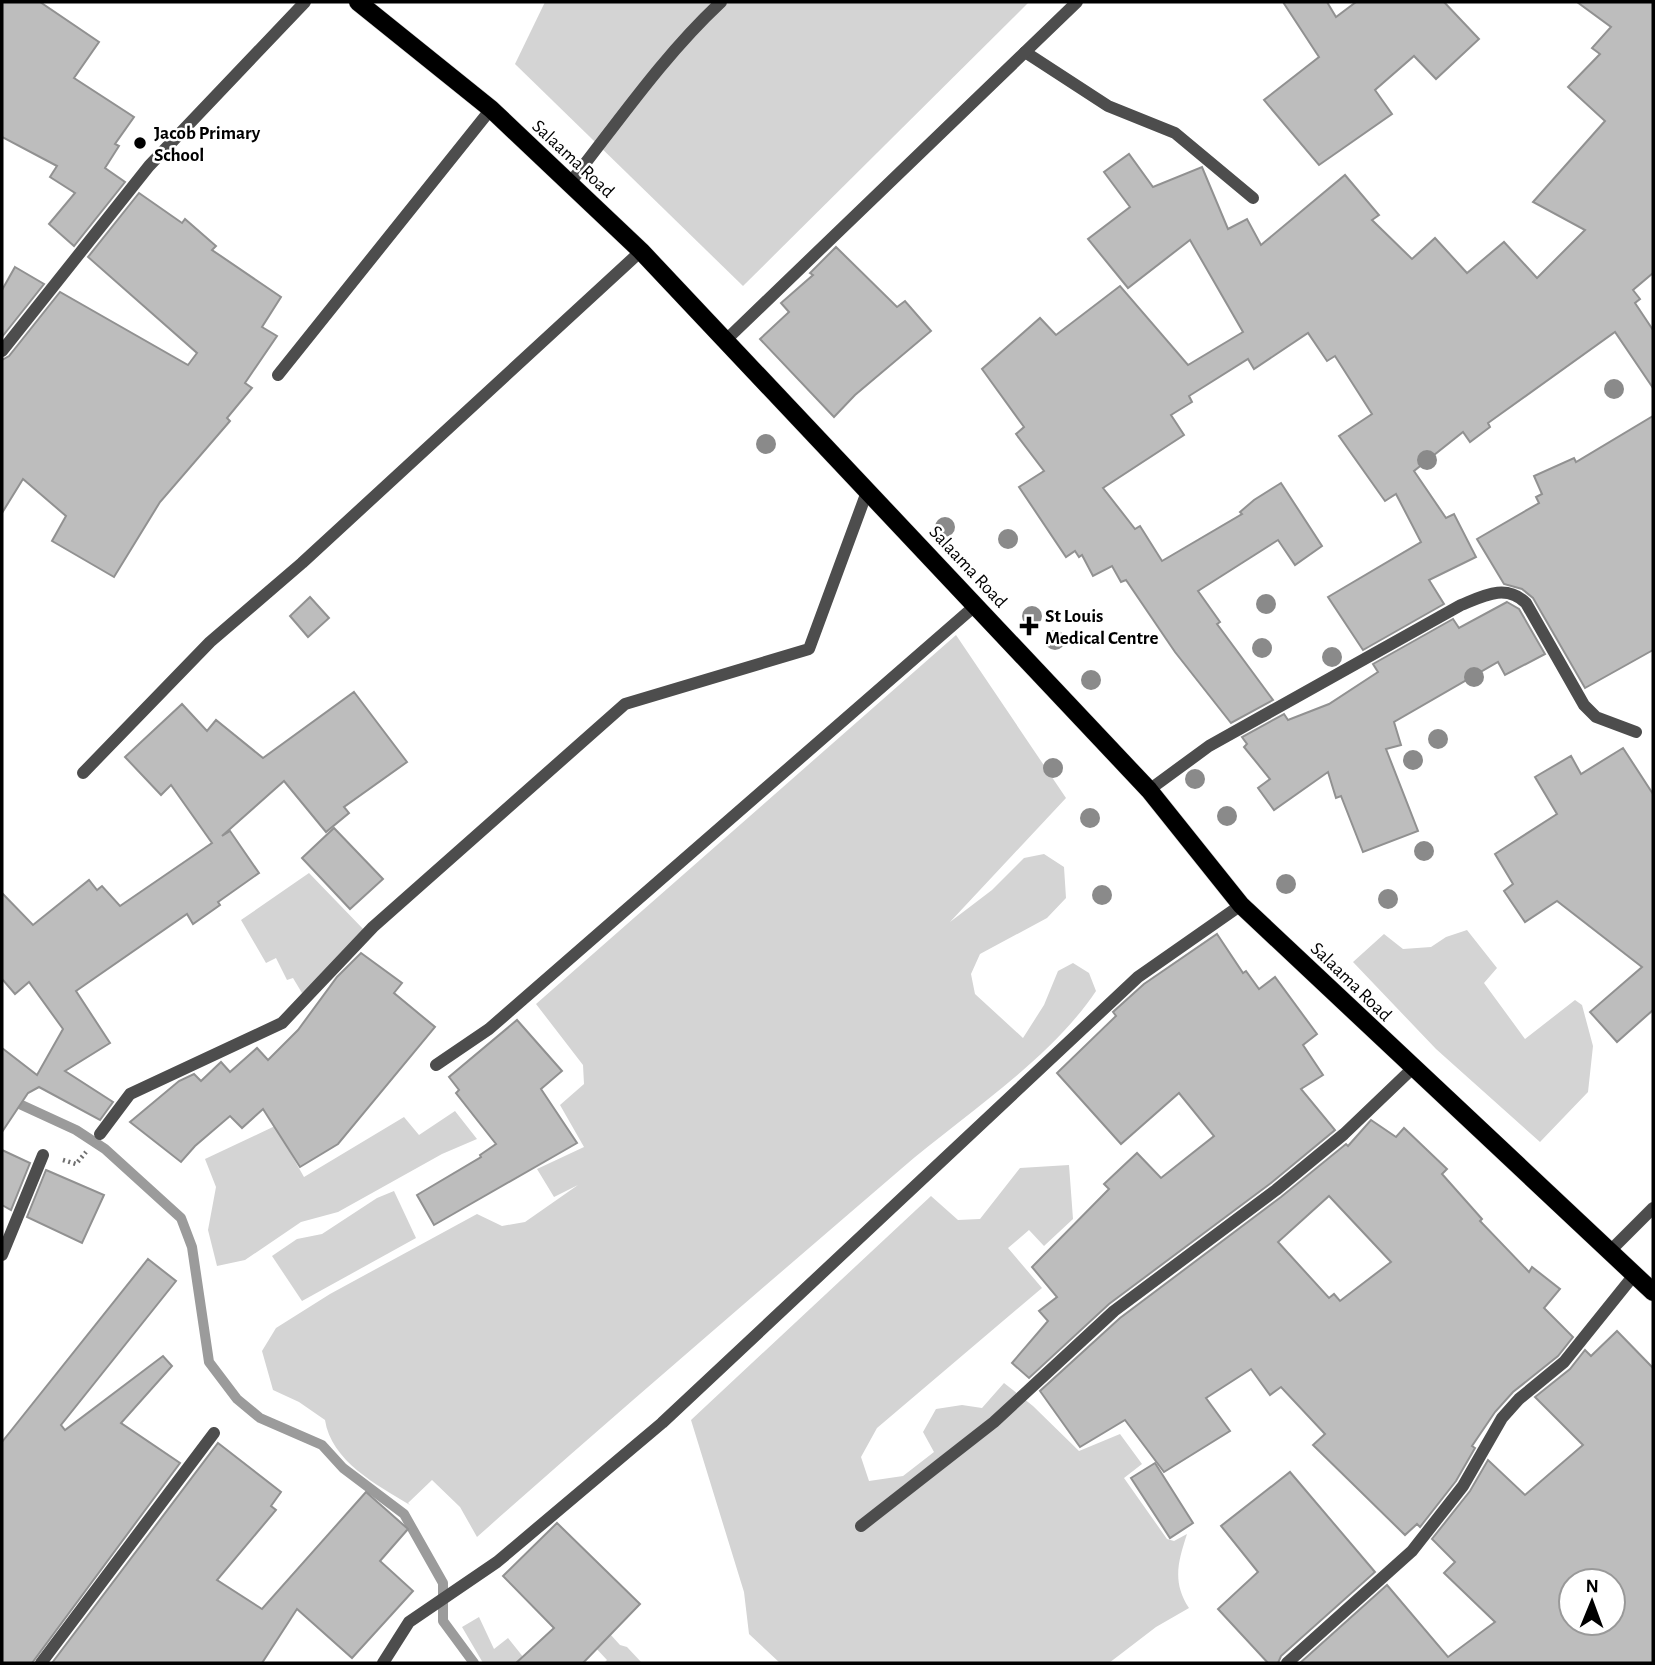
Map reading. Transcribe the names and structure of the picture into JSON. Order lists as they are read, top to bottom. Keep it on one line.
{"streets":{"main road":["Salaama Road"]},"places":{"other":["Jacob Primary School"],"health":["St Louis Medical Centre"]},"north":"top"}
